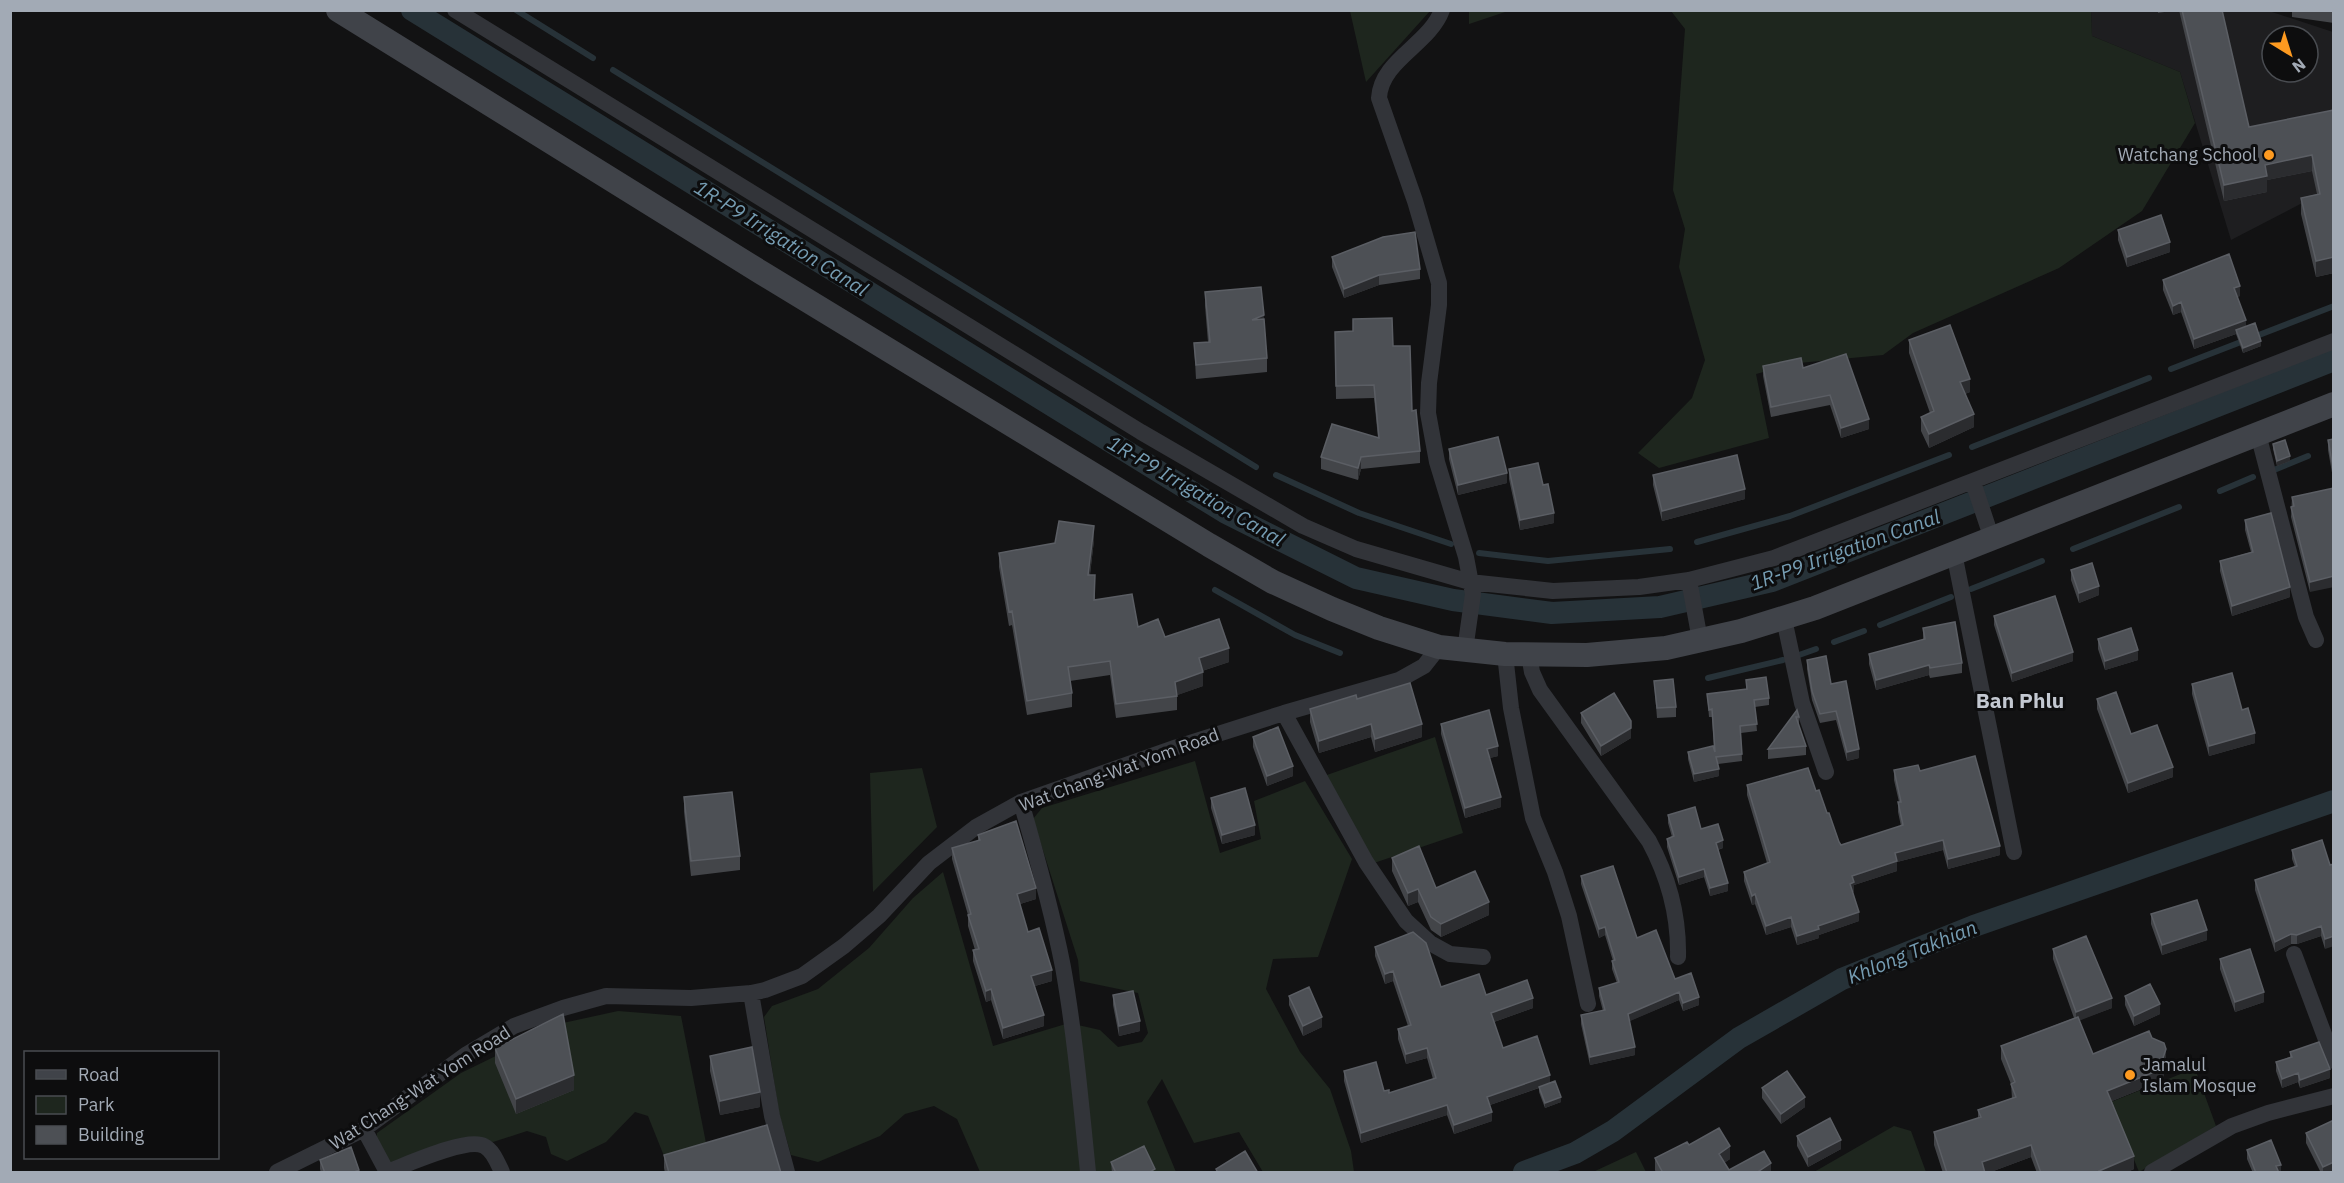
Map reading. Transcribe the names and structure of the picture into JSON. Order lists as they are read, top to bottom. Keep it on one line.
{"streets":{"street":["Wat Chang-Wat Yom Road"]},"districts":["Ban Phlu"],"water":["1R-P9 Irrigation Canal","Khlong Takhian"],"places":["Watchang School","Jamalul Islam Mosque"],"legend":["Road","Park","Building"],"north":"bottom right"}
